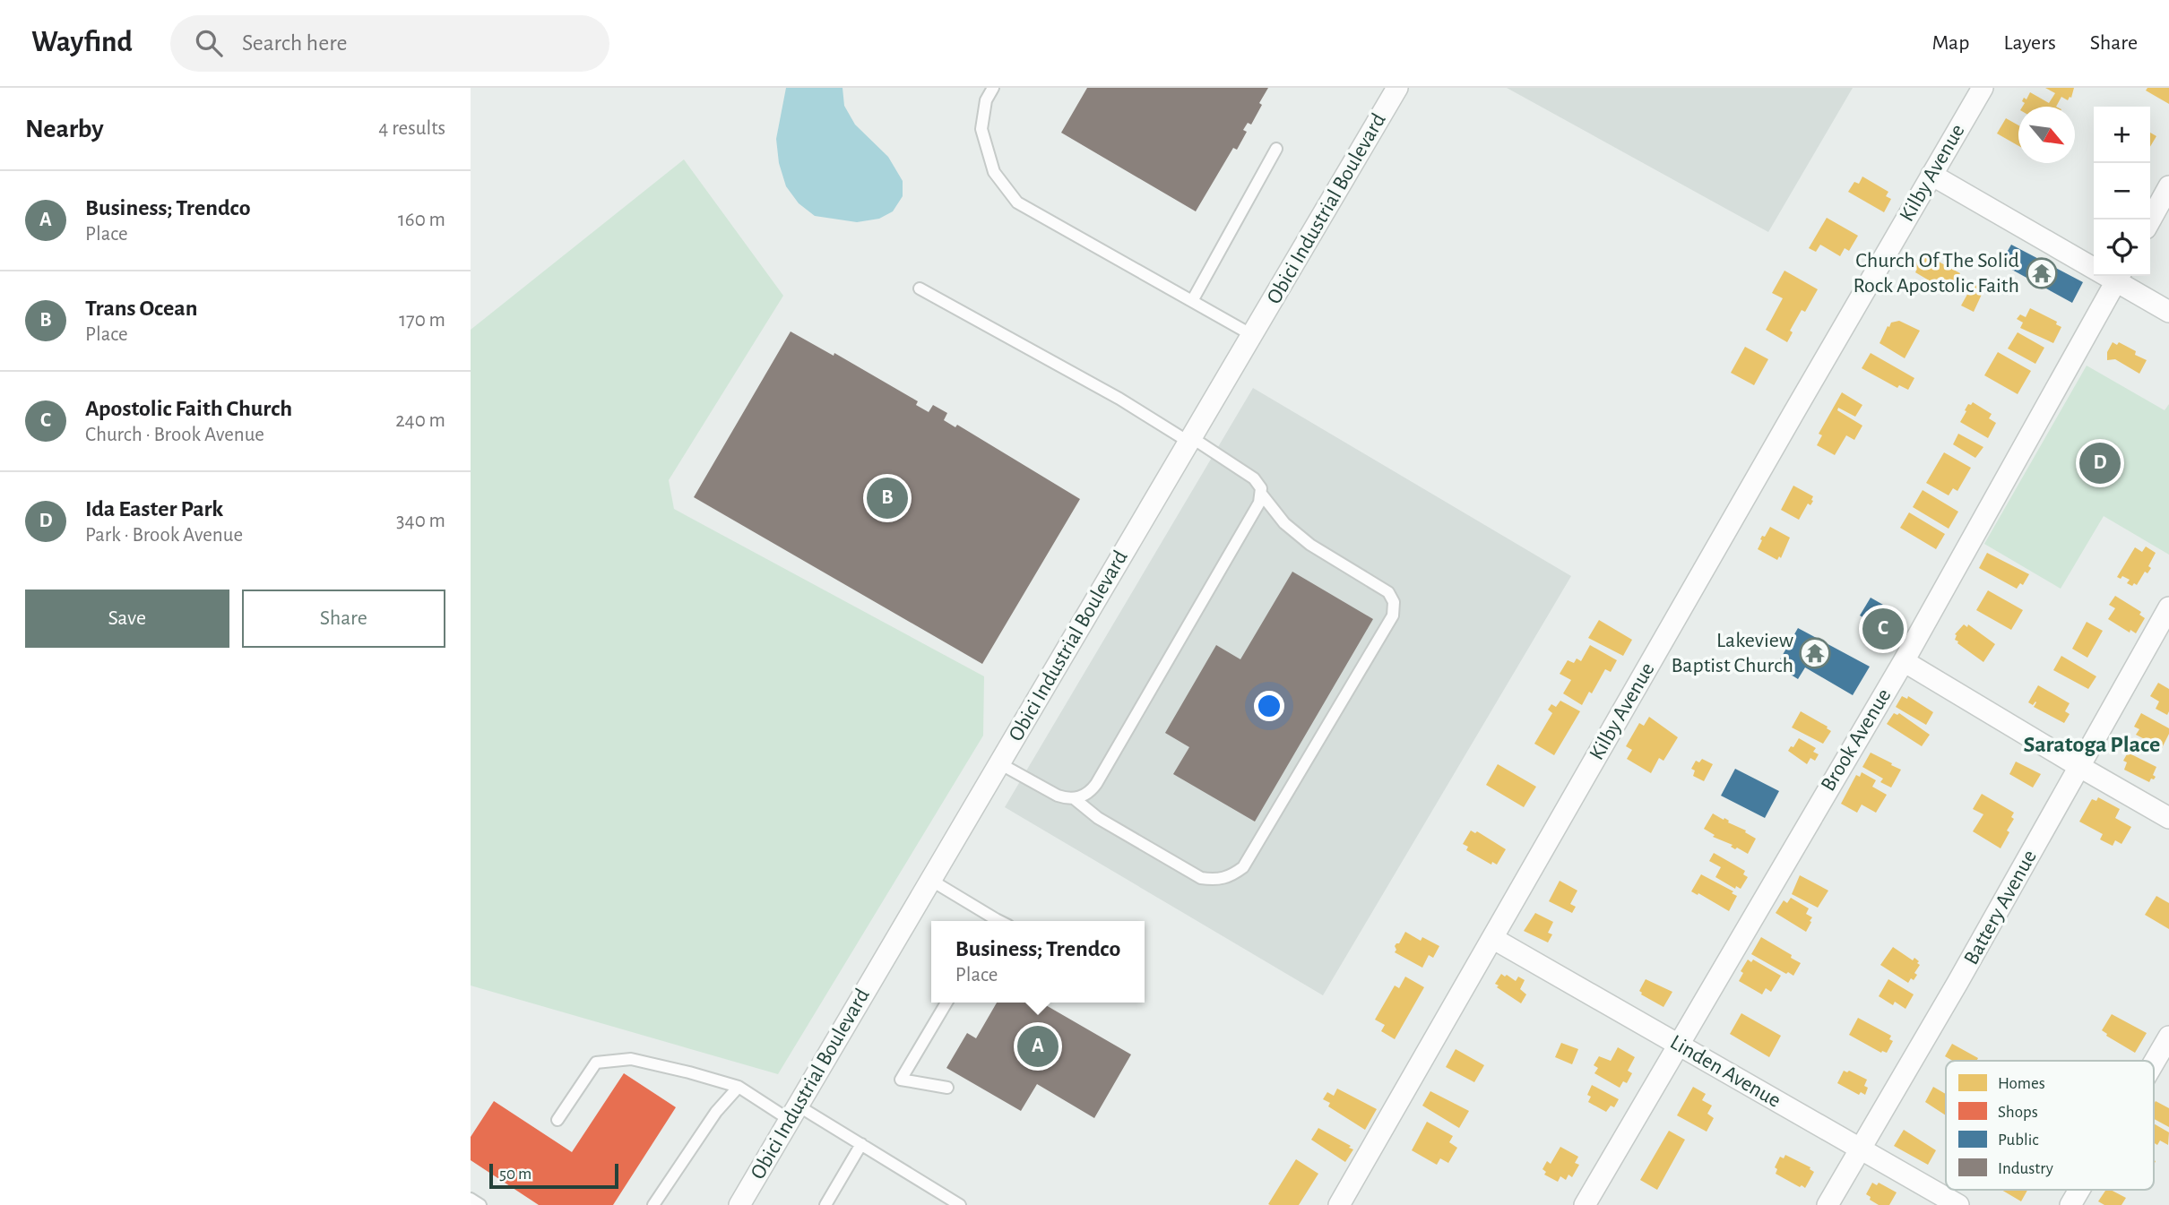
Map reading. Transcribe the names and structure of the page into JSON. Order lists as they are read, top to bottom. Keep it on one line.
{"streets":{"street":["Kilby Avenue","Obici Industrial Boulevard","Brook Avenue","Battery Avenue","Linden Avenue"]},"crossings":[["Kilby Avenue","Linden Avenue"],["Brook Avenue","Linden Avenue"],["Battery Avenue","Linden Avenue"]],"districts":["Saratoga Place"],"places":{"temple":["Church Of The Solid Rock Apostolic Faith","Lakeview Baptist Church"]},"legend":["Homes","Shops","Public","Industry"],"scale_bar":"50 m","north":"bottom right","page":{"header":"Wayfind","search":"Search here","nav":["Map","Layers","Share"],"heading":["Nearby","4 results"],"map_buttons":["+","−"],"list":[{"mark":"A","name":"Business; Trendco","note":"Place","value":"160 m"},{"mark":"B","name":"Trans Ocean","note":"Place","value":"170 m"},{"mark":"C","name":"Apostolic Faith Church","note":"Church · Brook Avenue","value":"240 m"},{"mark":"D","name":"Ida Easter Park","note":"Park · Brook Avenue","value":"340 m"}],"pins":["D","B","C","A"],"buttons":["Save","Share"],"popup":["Business; Trendco","Place"],"scale":"50 m"}}
